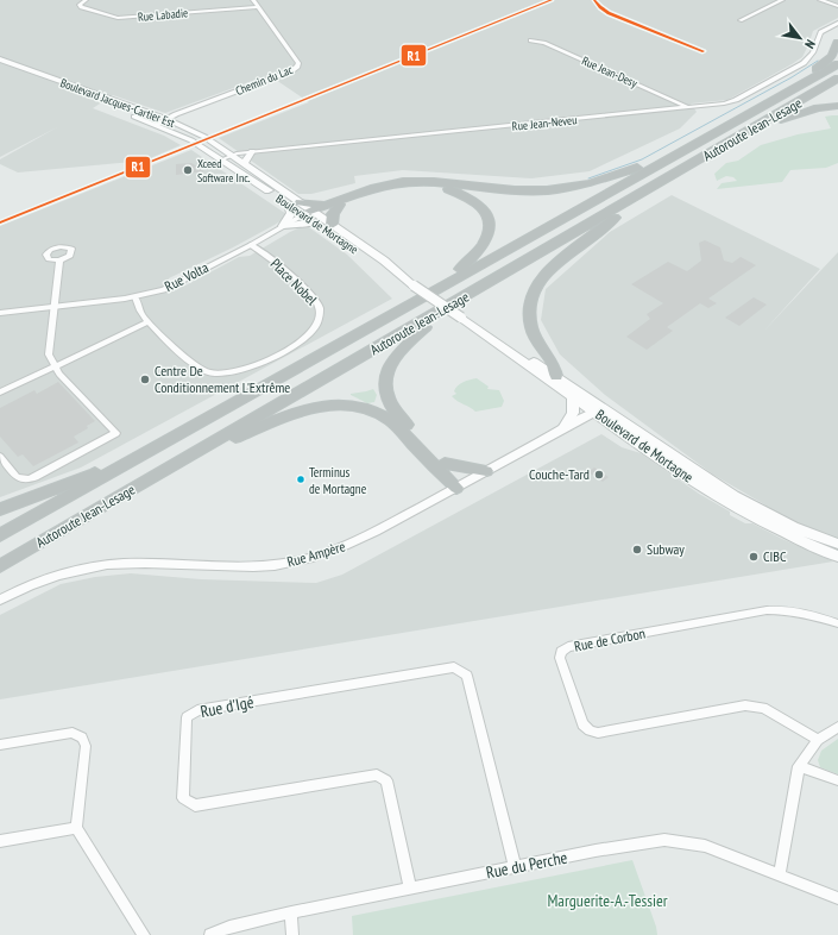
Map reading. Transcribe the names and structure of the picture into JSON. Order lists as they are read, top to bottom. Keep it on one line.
{"streets":{"highway":["Autoroute Jean-Lesage"],"main road":["Boulevard Jacques-Cartier Est","Boulevard de Mortagne"],"street":["Rue Labadie","Rue Jean-Desy","Chemin du Lac","Rue Jean-Neveu","Rue Volta","Place Nobel","Rue Ampère","Rue de Corbon","Rue d'Igé","Rue du Perche"]},"crossings":[["Rue Labadie","Chemin du Lac"],["Rue Jean-Desy","Rue Jean-Neveu"],["Chemin du Lac","Boulevard Jacques-Cartier Est"],["Boulevard Jacques-Cartier Est","Rue Jean-Neveu"],["Boulevard Jacques-Cartier Est","Boulevard de Mortagne"],["Rue Jean-Neveu","Boulevard de Mortagne"],["Boulevard de Mortagne","Rue Volta"],["Boulevard de Mortagne","Rue Ampère"],["Rue Volta","Place Nobel"],["Rue d'Igé","Rue du Perche"]],"parks":["Marguerite-A.-Tessier"],"places":["Xceed Software Inc.","Centre De Conditionnement L'Extrême","Couche-Tard","Terminus de Mortagne","Subway","CIBC"],"lines":["transit line R1"],"north":"bottom right"}
